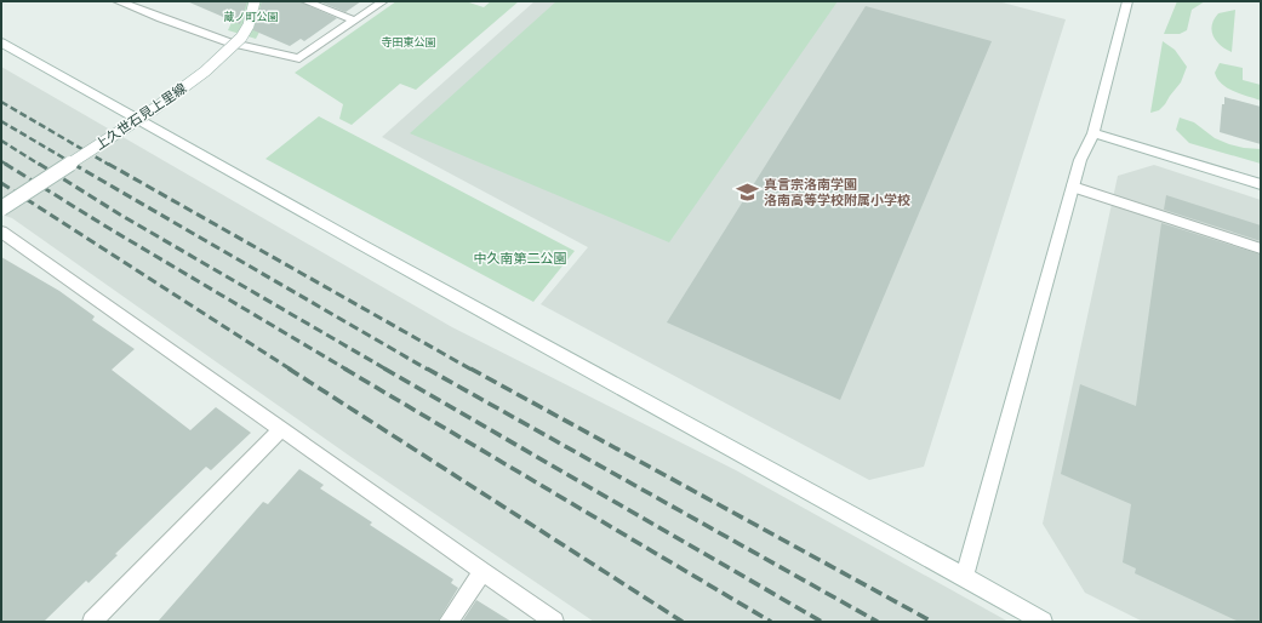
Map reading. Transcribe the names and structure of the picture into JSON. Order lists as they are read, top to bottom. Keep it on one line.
{"streets":{"street":["上久世石見上里線"]},"parks":["蔵ノ町公園","寺田東公園","中久南第二公園"],"places":{"school or university":["真言宗洛南学園 洛南高等学校附属小学校"]}}
